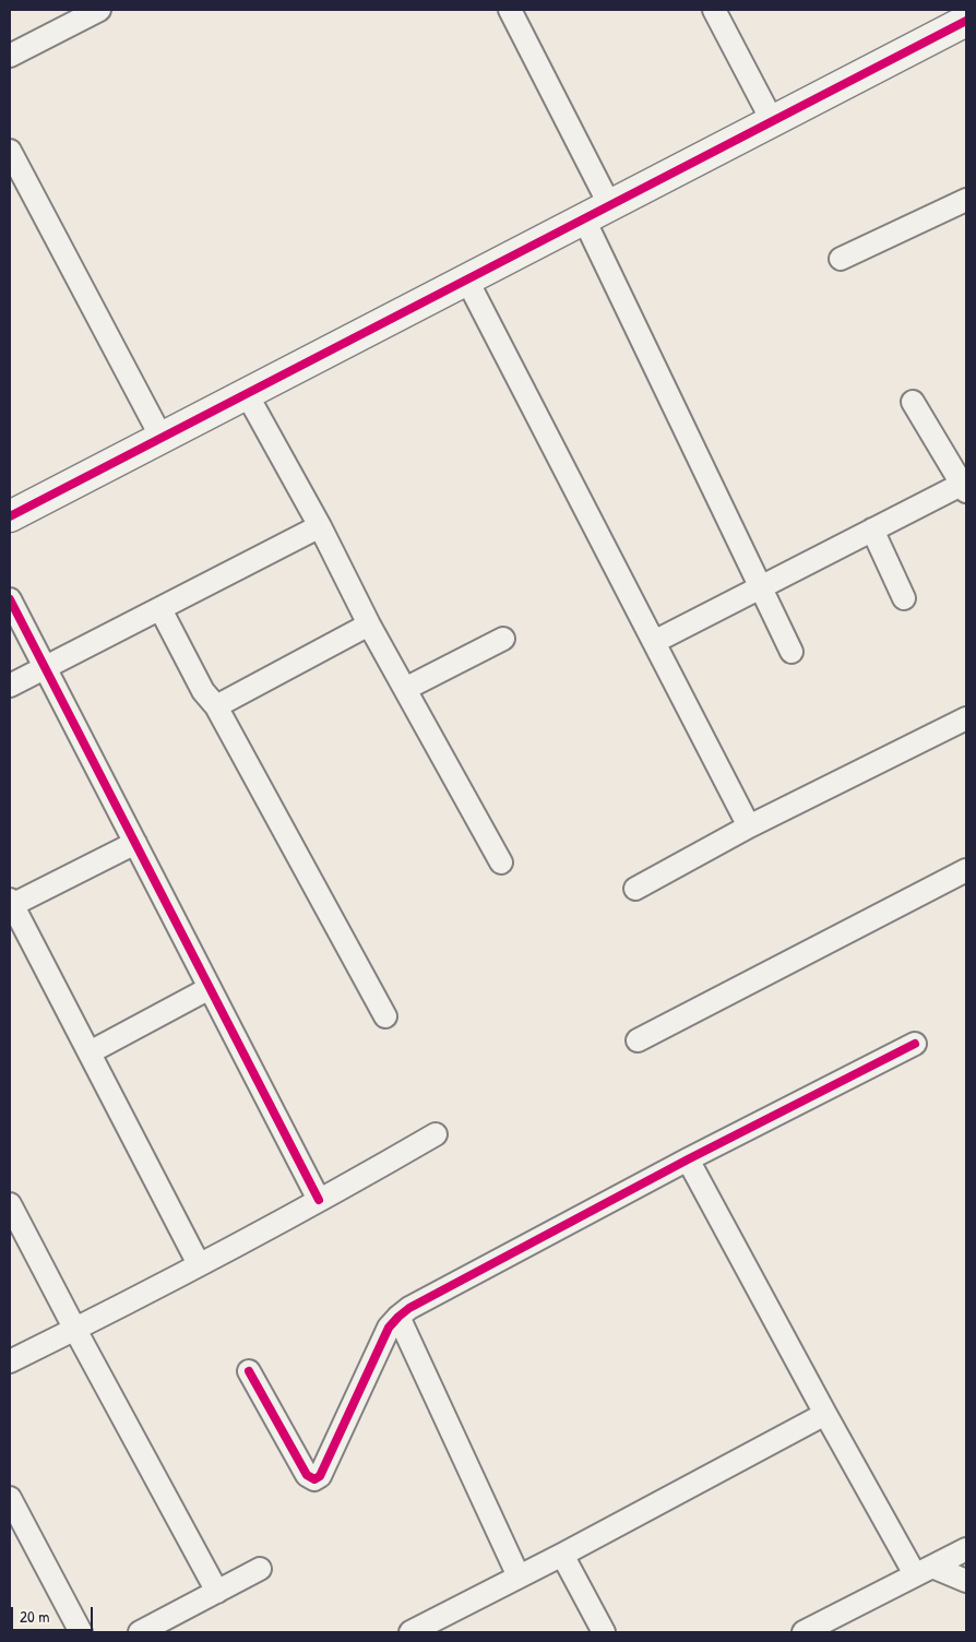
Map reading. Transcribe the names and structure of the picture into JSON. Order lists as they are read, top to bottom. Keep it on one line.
{"scale_bar":"20 m"}
